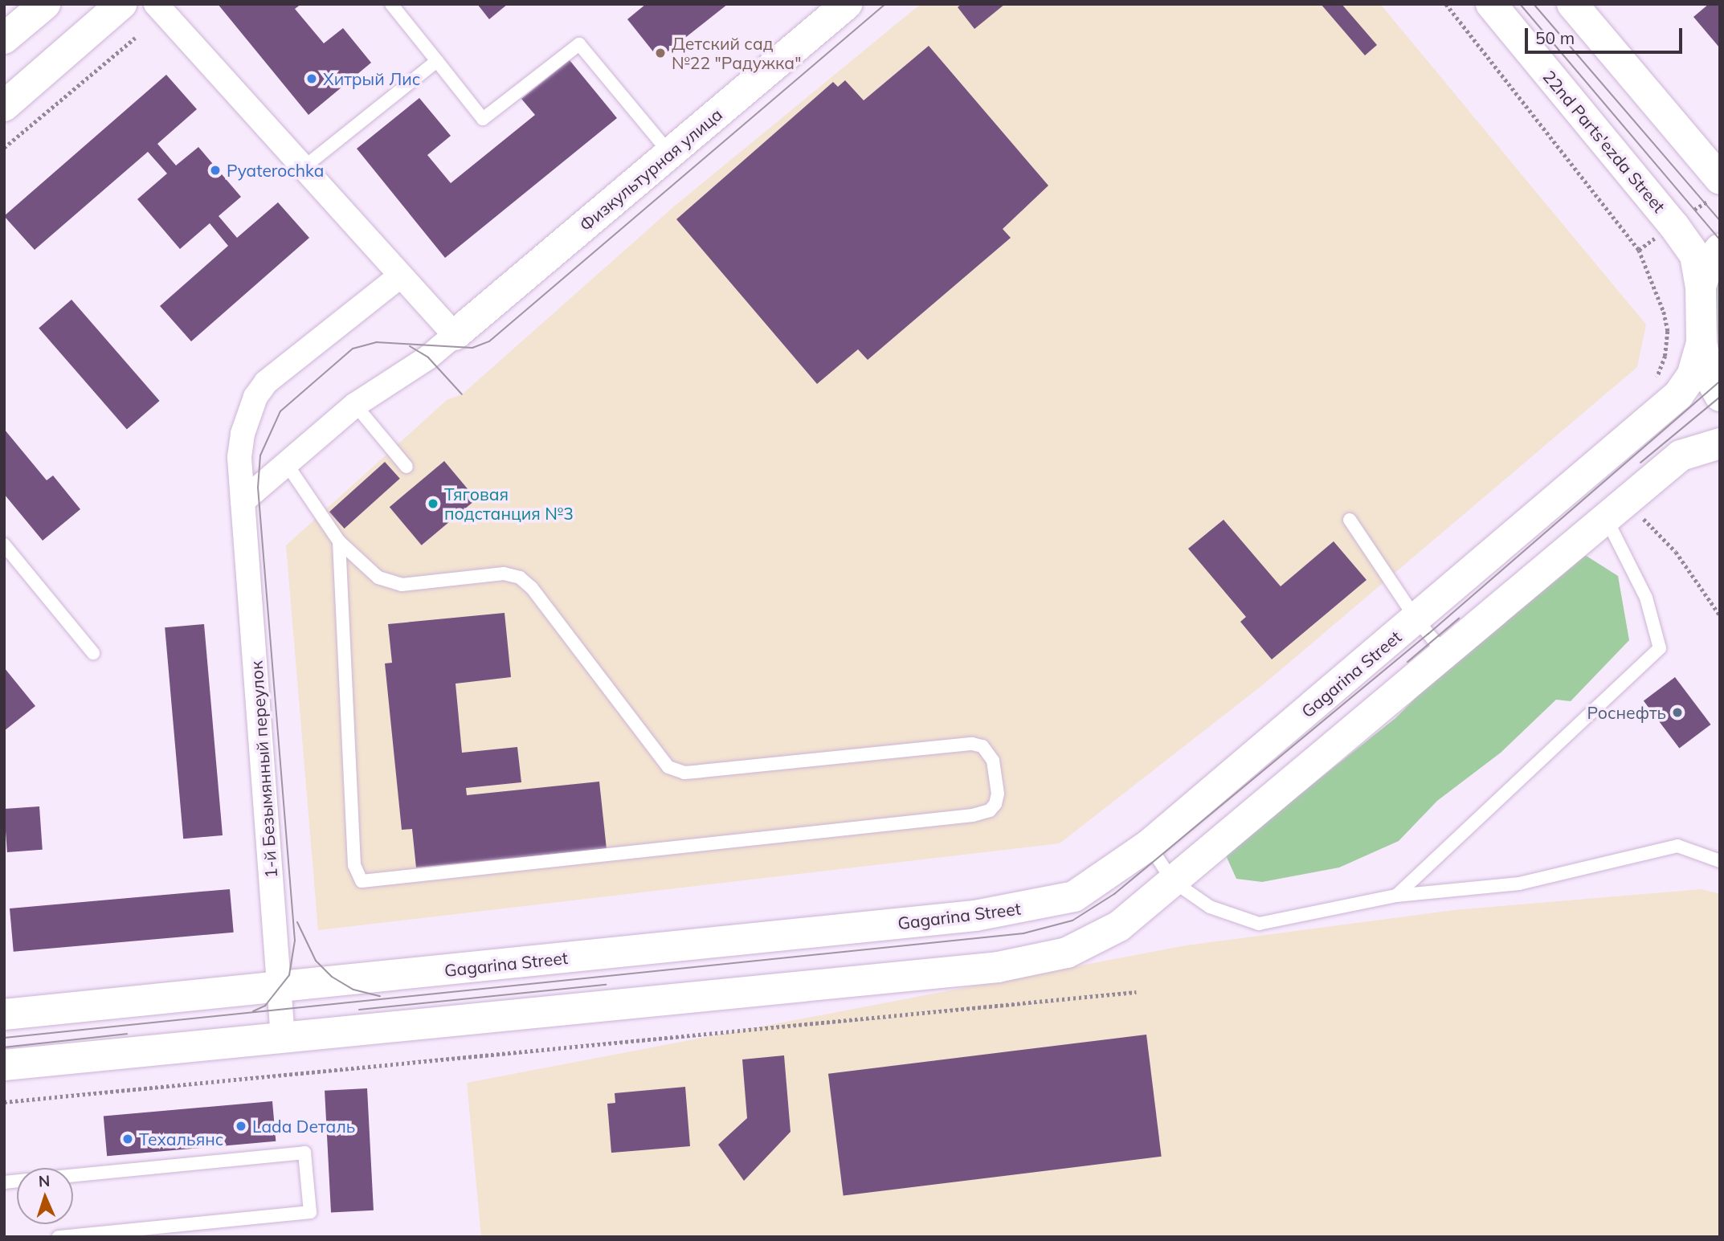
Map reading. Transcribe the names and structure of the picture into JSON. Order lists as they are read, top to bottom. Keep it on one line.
{"streets":{"main road":["22nd Parts'ezda Street","Физкультурная улица","Gagarina Street"],"street":["1-й Безымянный переулок"]},"crossings":[["Gagarina Street","1-й Безымянный переулок"]],"places":["Детский сад №22 \"Радужка\"","Хитрый Лис","Pyaterochka","Тяговая подстанция №3","Роснефть","Lada Dеталь","Техальянс"],"scale_bar":"50 m","north":"top"}
